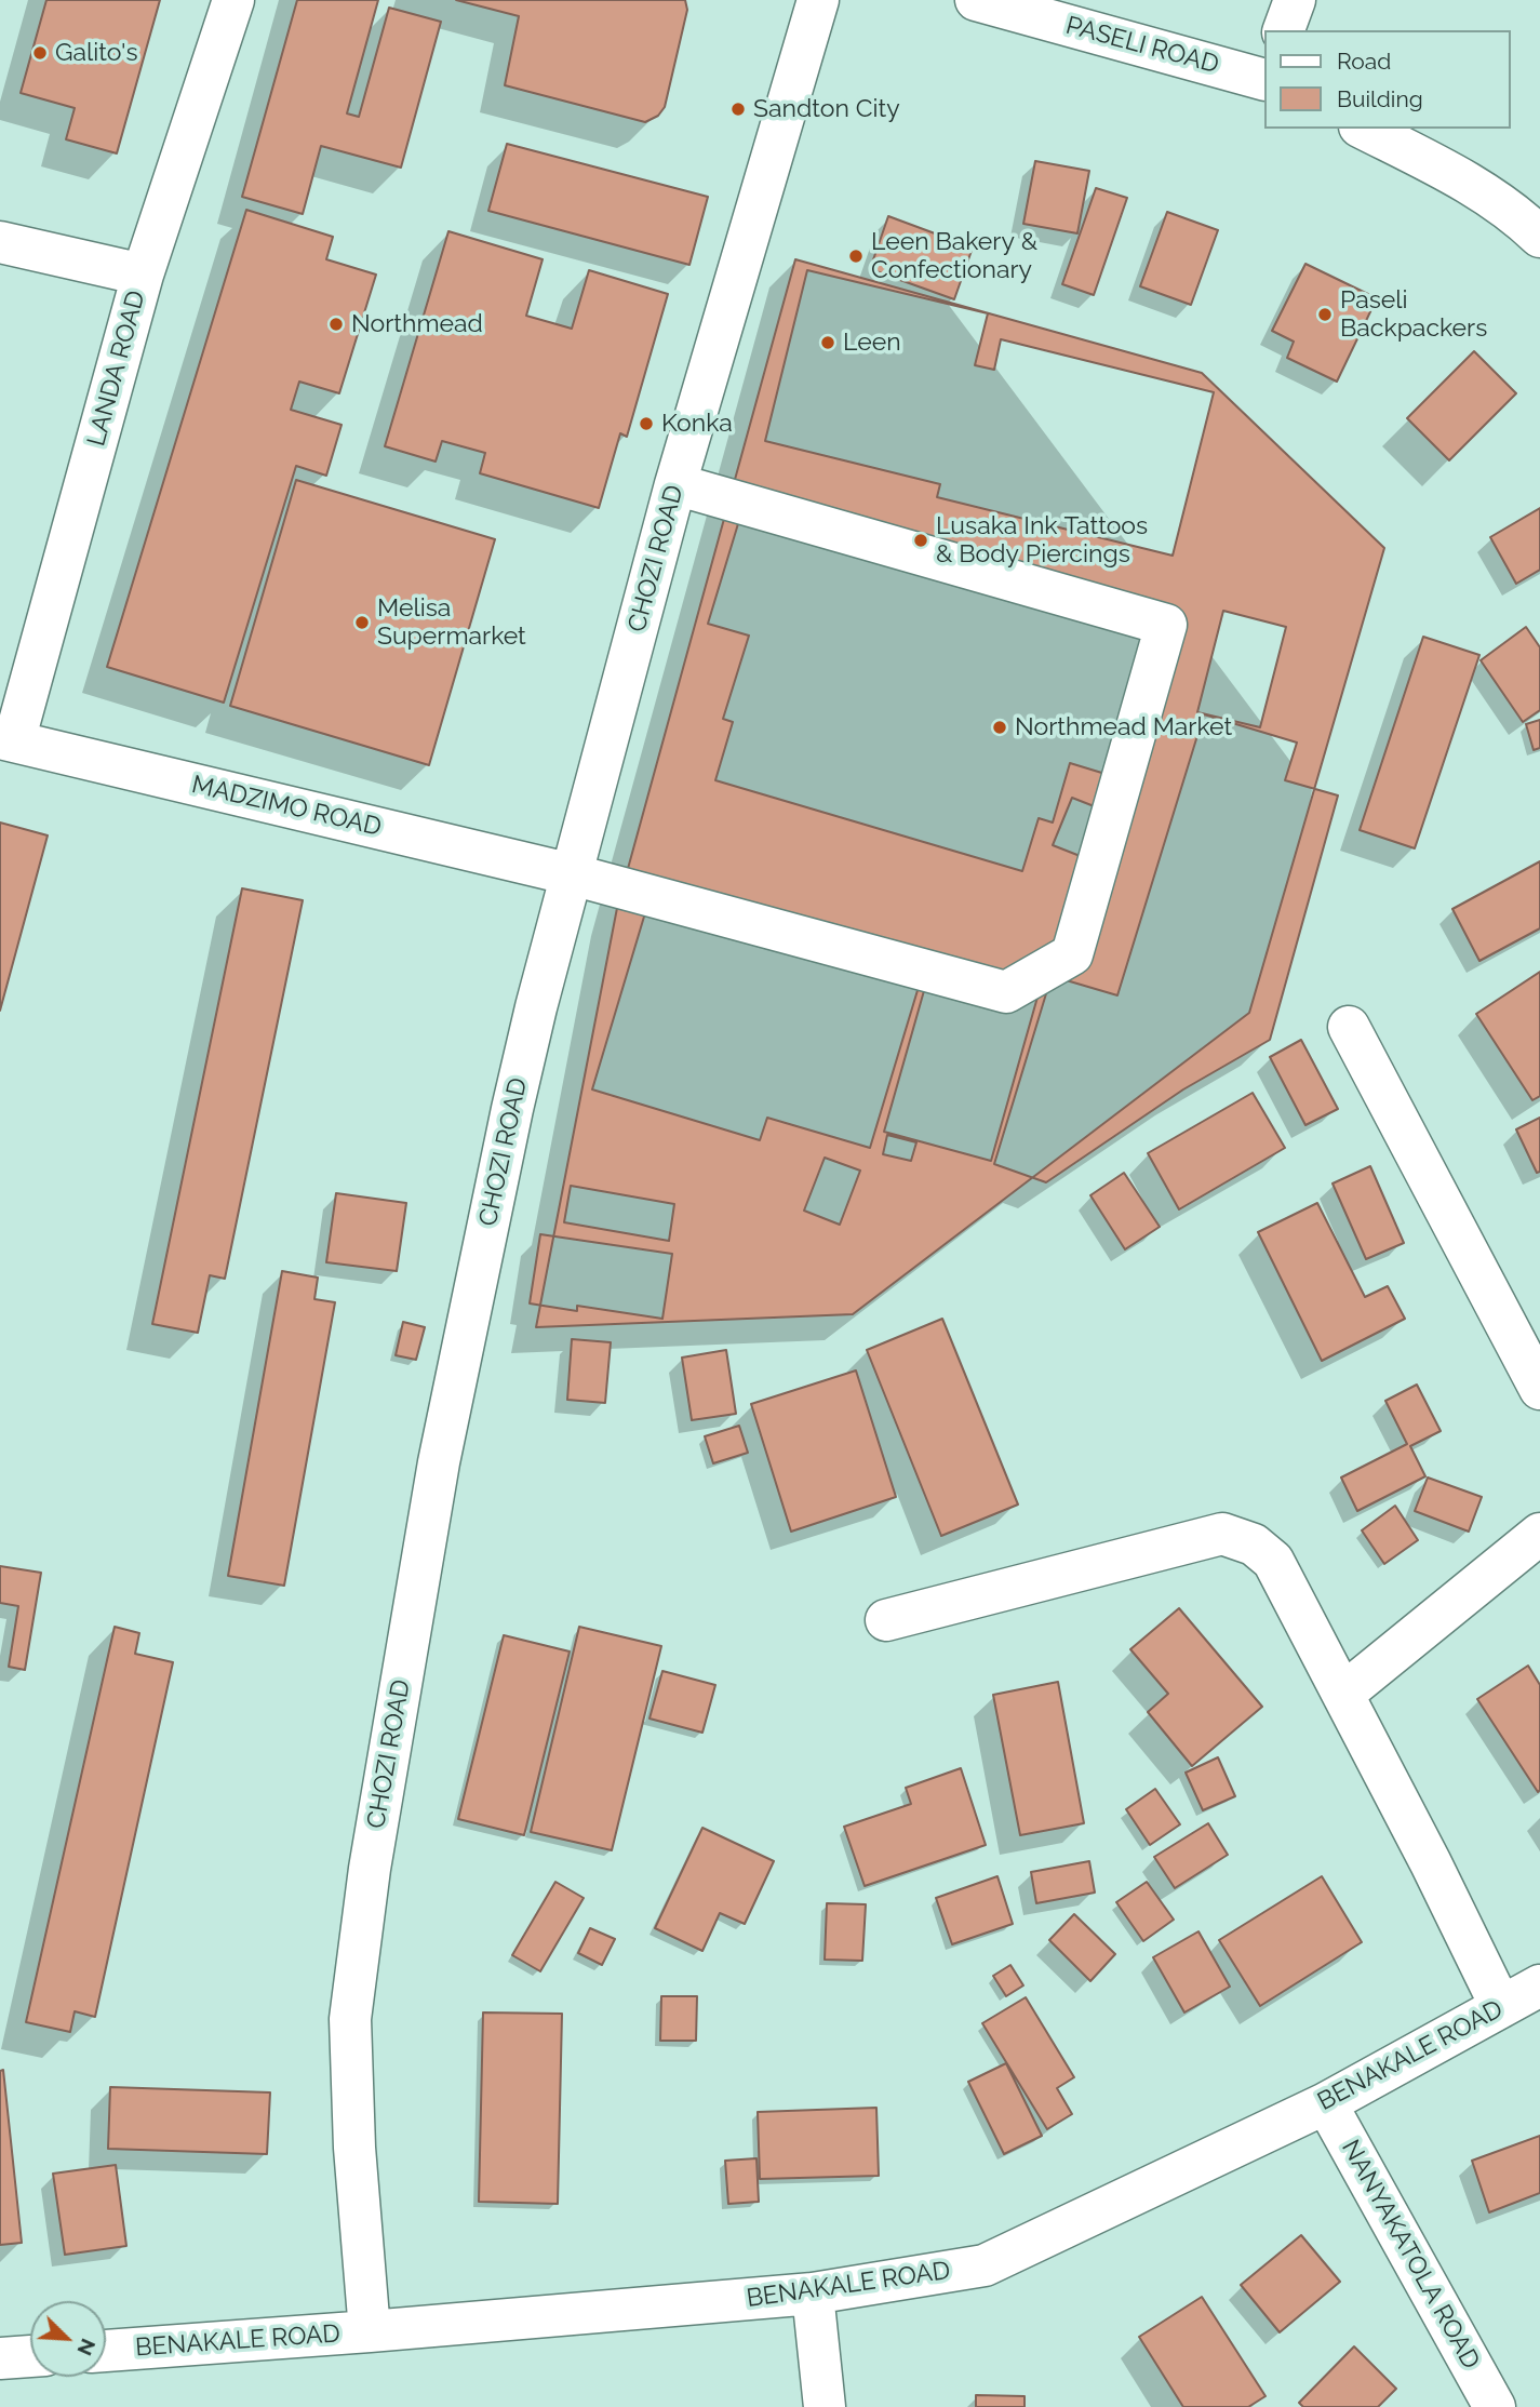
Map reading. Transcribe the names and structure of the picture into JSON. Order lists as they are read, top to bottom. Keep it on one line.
{"streets":{"street":["PASELI ROAD","LANDA ROAD","CHOZI ROAD","MADZIMO ROAD","BENAKALE ROAD","NANYAKATOLA ROAD"]},"crossings":[["LANDA ROAD","MADZIMO ROAD"],["CHOZI ROAD","MADZIMO ROAD"],["CHOZI ROAD","BENAKALE ROAD"],["BENAKALE ROAD","NANYAKATOLA ROAD"]],"places":["Galito's","Sandton City","Leen Bakery & Confectionary","Paseli Backpackers","Northmead","Leen","Konka","Lusaka Ink Tattoos & Body Piercings","Melisa Supermarket","Northmead Market"],"legend":["Road","Building"],"north":"bottom right"}
